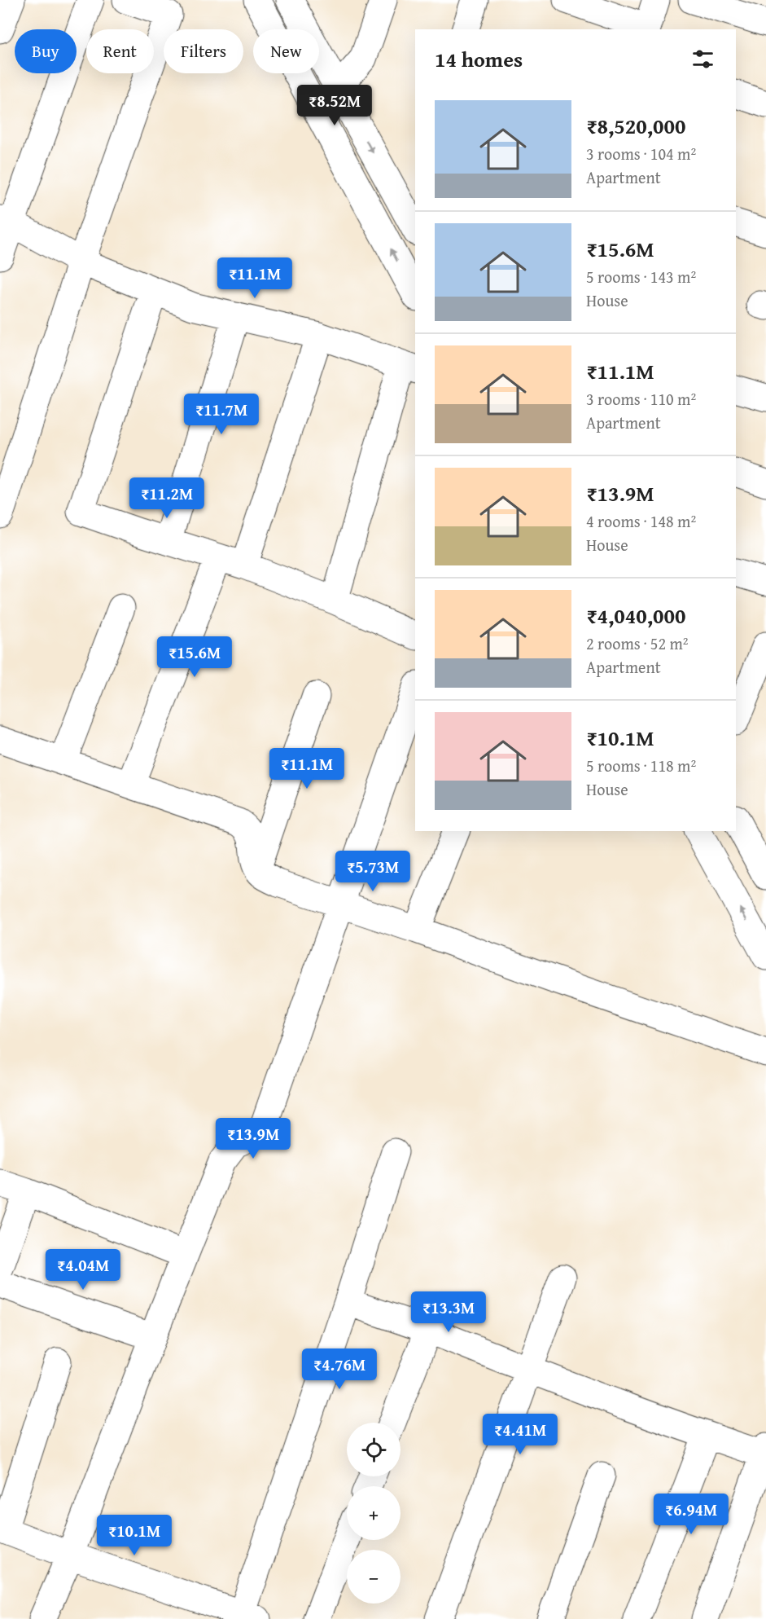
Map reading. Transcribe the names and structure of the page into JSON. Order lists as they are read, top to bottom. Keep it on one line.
{"page":{"chip":["Buy","Rent","Filters","New"],"heading":"14 homes","price":["₹8.52M","₹11.1M","₹11.7M","₹11.2M","₹15.6M","₹11.1M","₹5.73M","₹13.9M","₹4.04M","₹13.3M","₹4.76M","₹4.41M","₹6.94M","₹10.1M"],"list":[{"name":"₹8,520,000","note":"3 rooms · 104 m² · Apartment"},{"name":"₹15.6M","note":"5 rooms · 143 m² · House"},{"name":"₹11.1M","note":"3 rooms · 110 m² · Apartment"},{"name":"₹13.9M","note":"4 rooms · 148 m² · House"},{"name":"₹4,040,000","note":"2 rooms · 52 m² · Apartment"},{"name":"₹10.1M","note":"5 rooms · 118 m² · House"}],"map_buttons":["+","−"]}}
